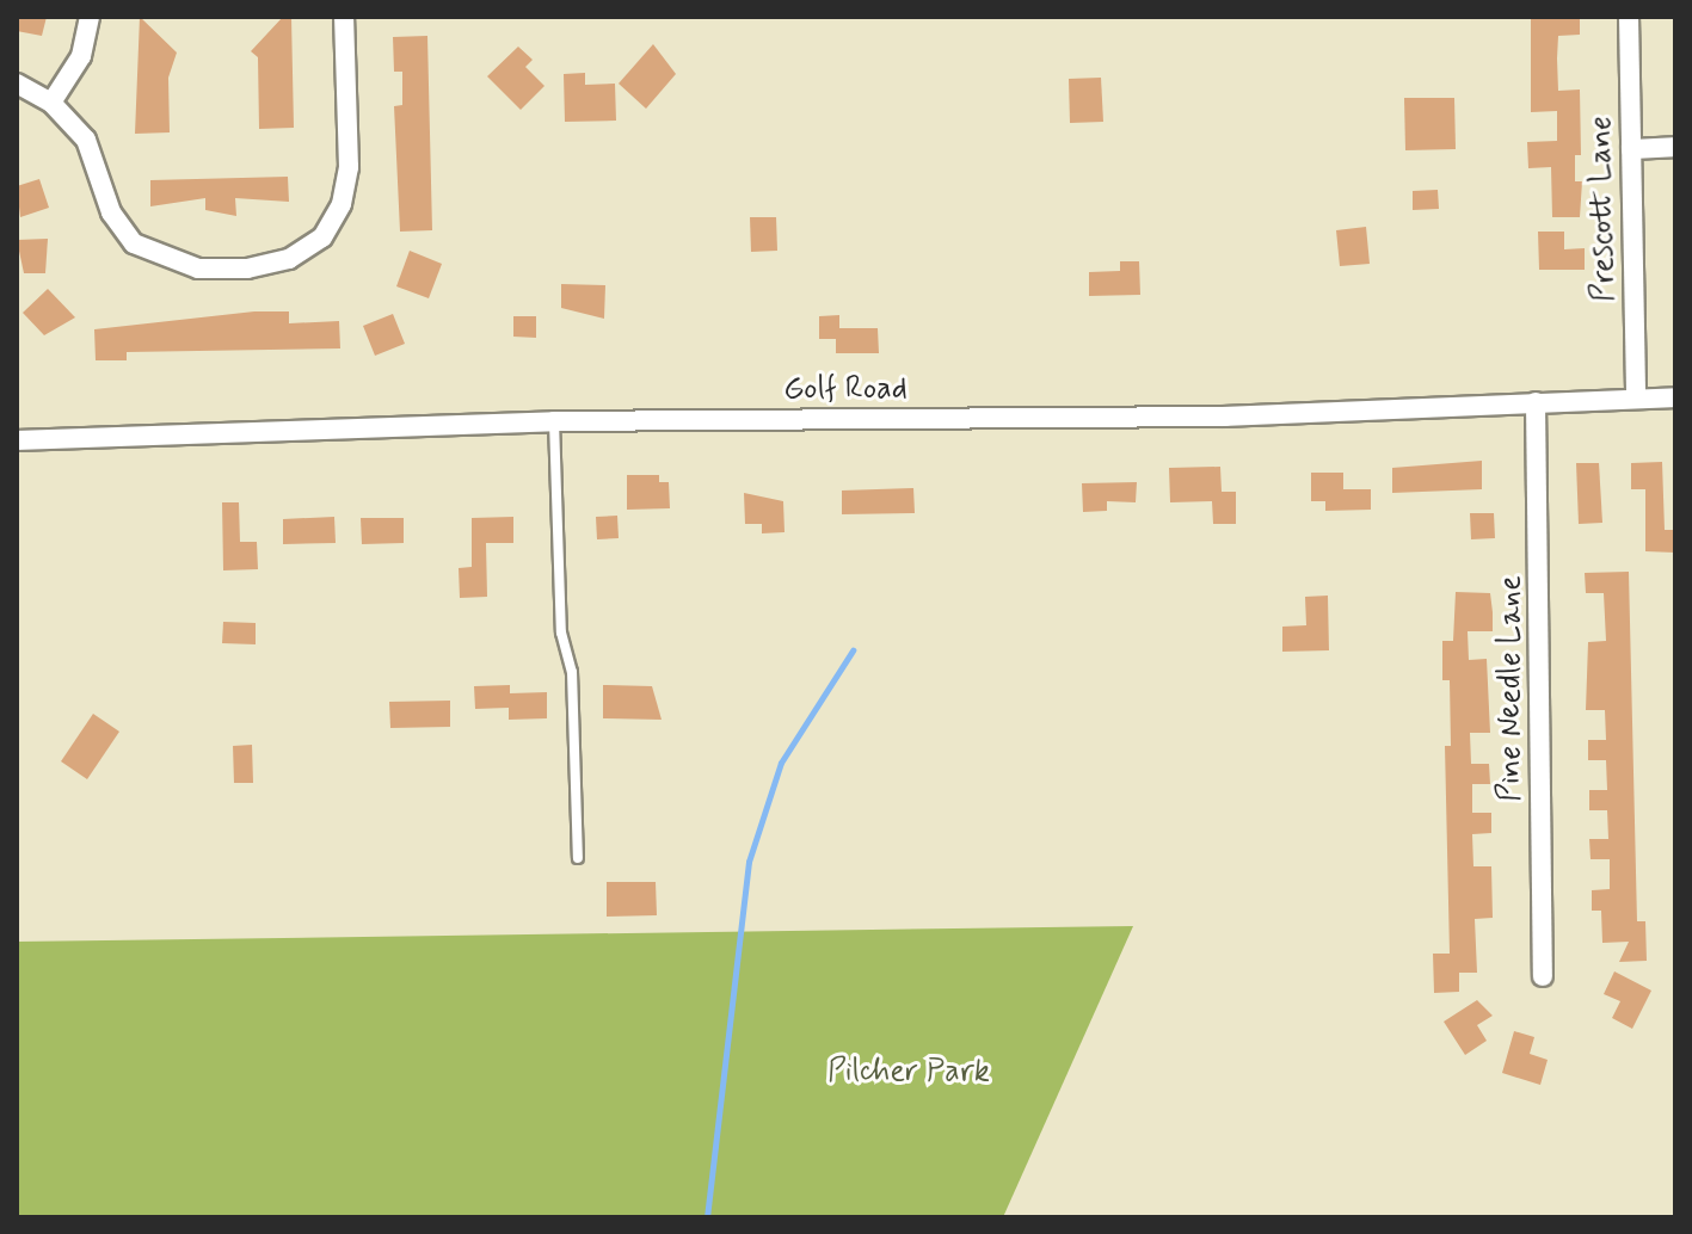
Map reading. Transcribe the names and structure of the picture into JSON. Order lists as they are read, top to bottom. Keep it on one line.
{"streets":{"street":["Prescott Lane","Golf Road","Pine Needle Lane"]},"crossings":[["Prescott Lane","Golf Road"],["Golf Road","Pine Needle Lane"]],"parks":["Pilcher Park"]}
